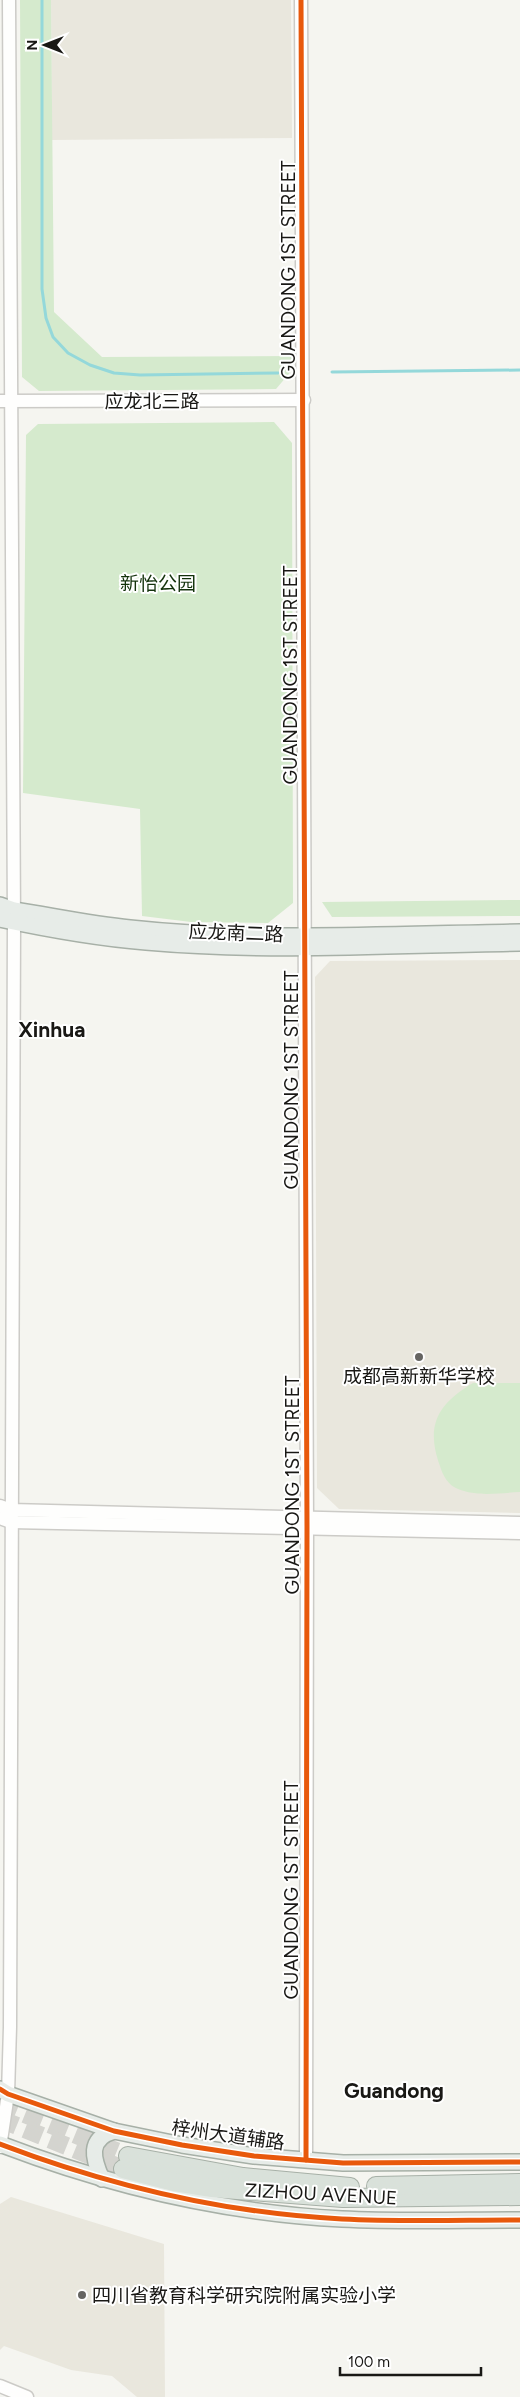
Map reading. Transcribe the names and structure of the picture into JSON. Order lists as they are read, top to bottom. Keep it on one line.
{"streets":{"highway":["ZIZHOU AVENUE"],"main road":["应龙南二路","梓州大道辅路"],"street":["GUANDONG 1ST STREET","应龙北三路"]},"crossings":[["GUANDONG 1ST STREET","应龙北三路"],["GUANDONG 1ST STREET","应龙南二路"],["GUANDONG 1ST STREET","梓州大道辅路"]],"districts":["Xinhua","Guandong"],"parks":["新怡公园"],"places":["成都高新新华学校","四川省教育科学研究院附属实验小学"],"scale_bar":"100 m","north":"left"}
